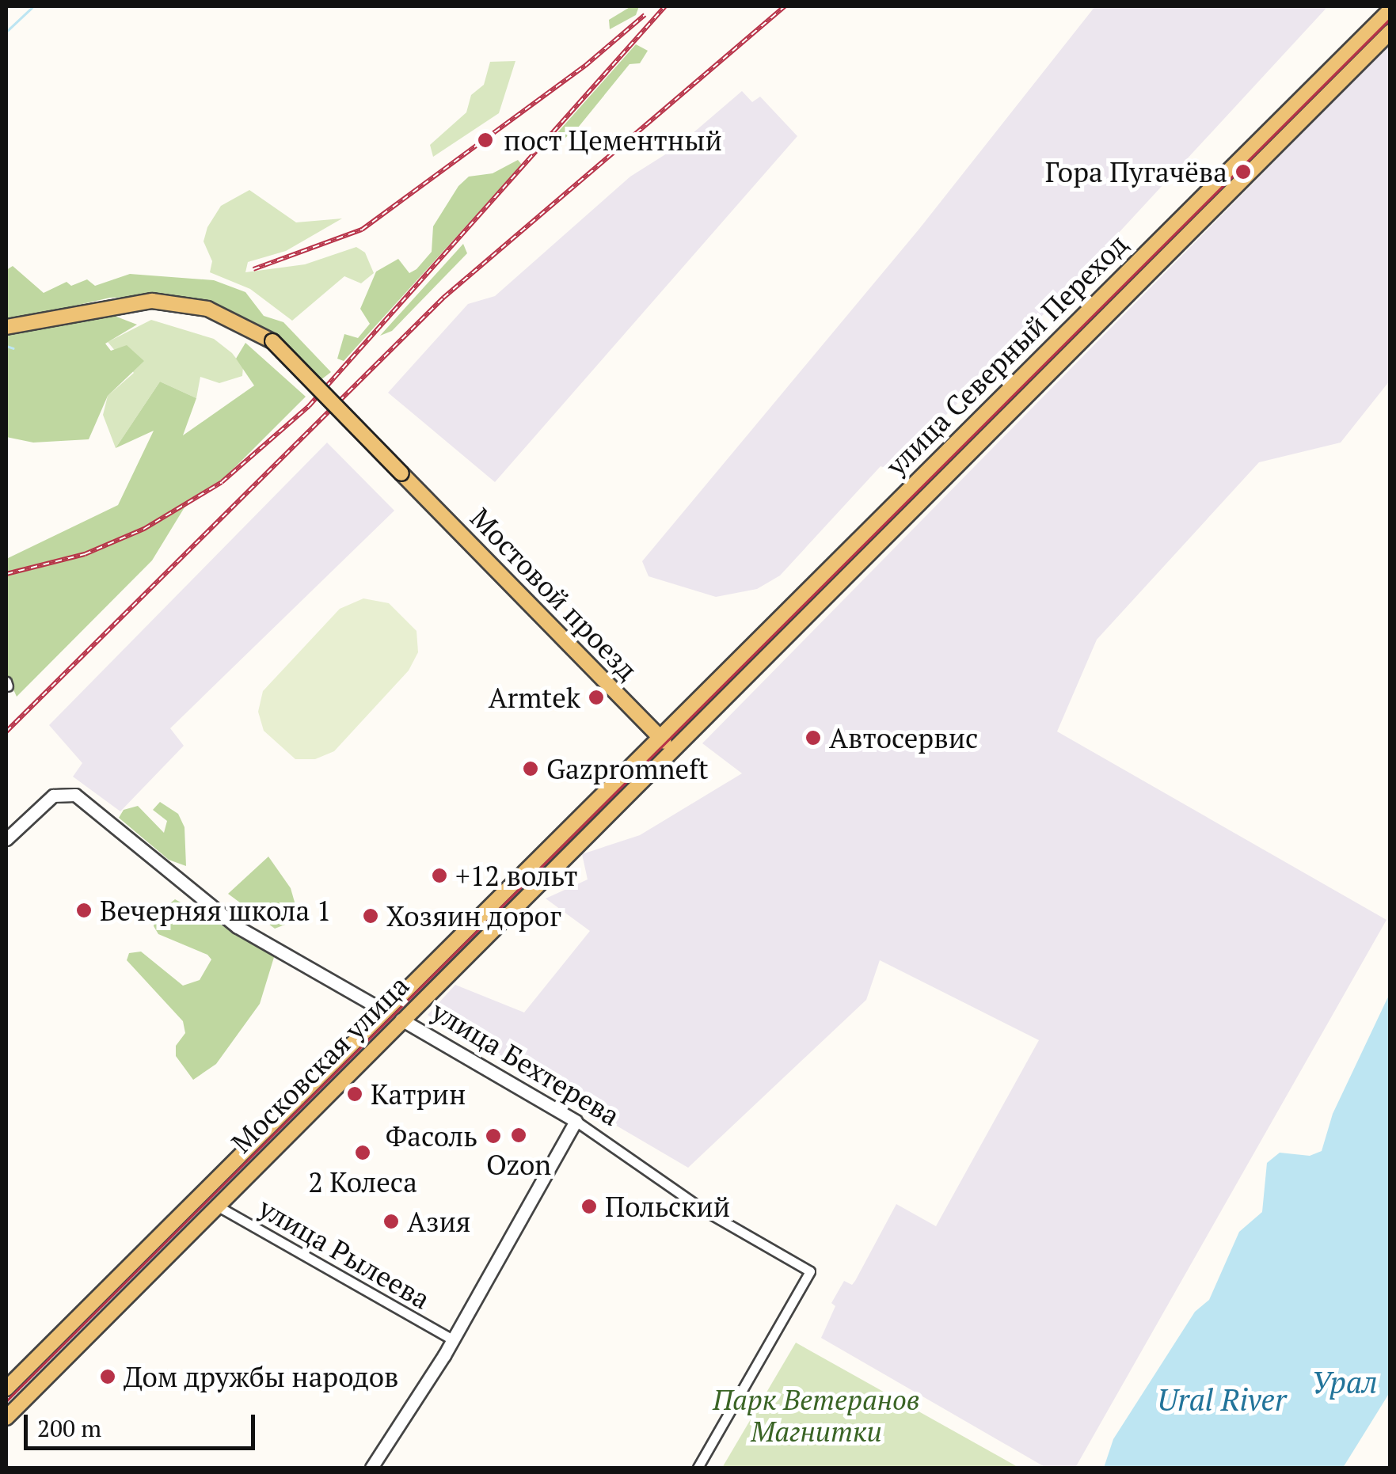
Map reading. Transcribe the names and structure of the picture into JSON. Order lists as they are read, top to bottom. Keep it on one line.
{"streets":{"main road":["улица Северный Переход","Мостовой проезд","улица Бехтерева","Московская улица"],"street":["улица Рылеева"]},"crossings":[["улица Северный Переход","Мостовой проезд"],["улица Северный Переход","Московская улица"],["Мостовой проезд","Московская улица"],["улица Бехтерева","Московская улица"],["Московская улица","улица Рылеева"]],"water":["Урал","Ural River"],"parks":["Парк Ветеранов Магнитки"],"places":["пост Цементный","Гора Пугачёва","Armtek","Автосервис","Gazpromneft","+12 вольт","Вечерняя школа 1","Хозяин дорог","Катрин","Ozon","Фасоль","2 Колеса","Польский","Азия","Дом дружбы народов"],"scale_bar":"200 m"}
